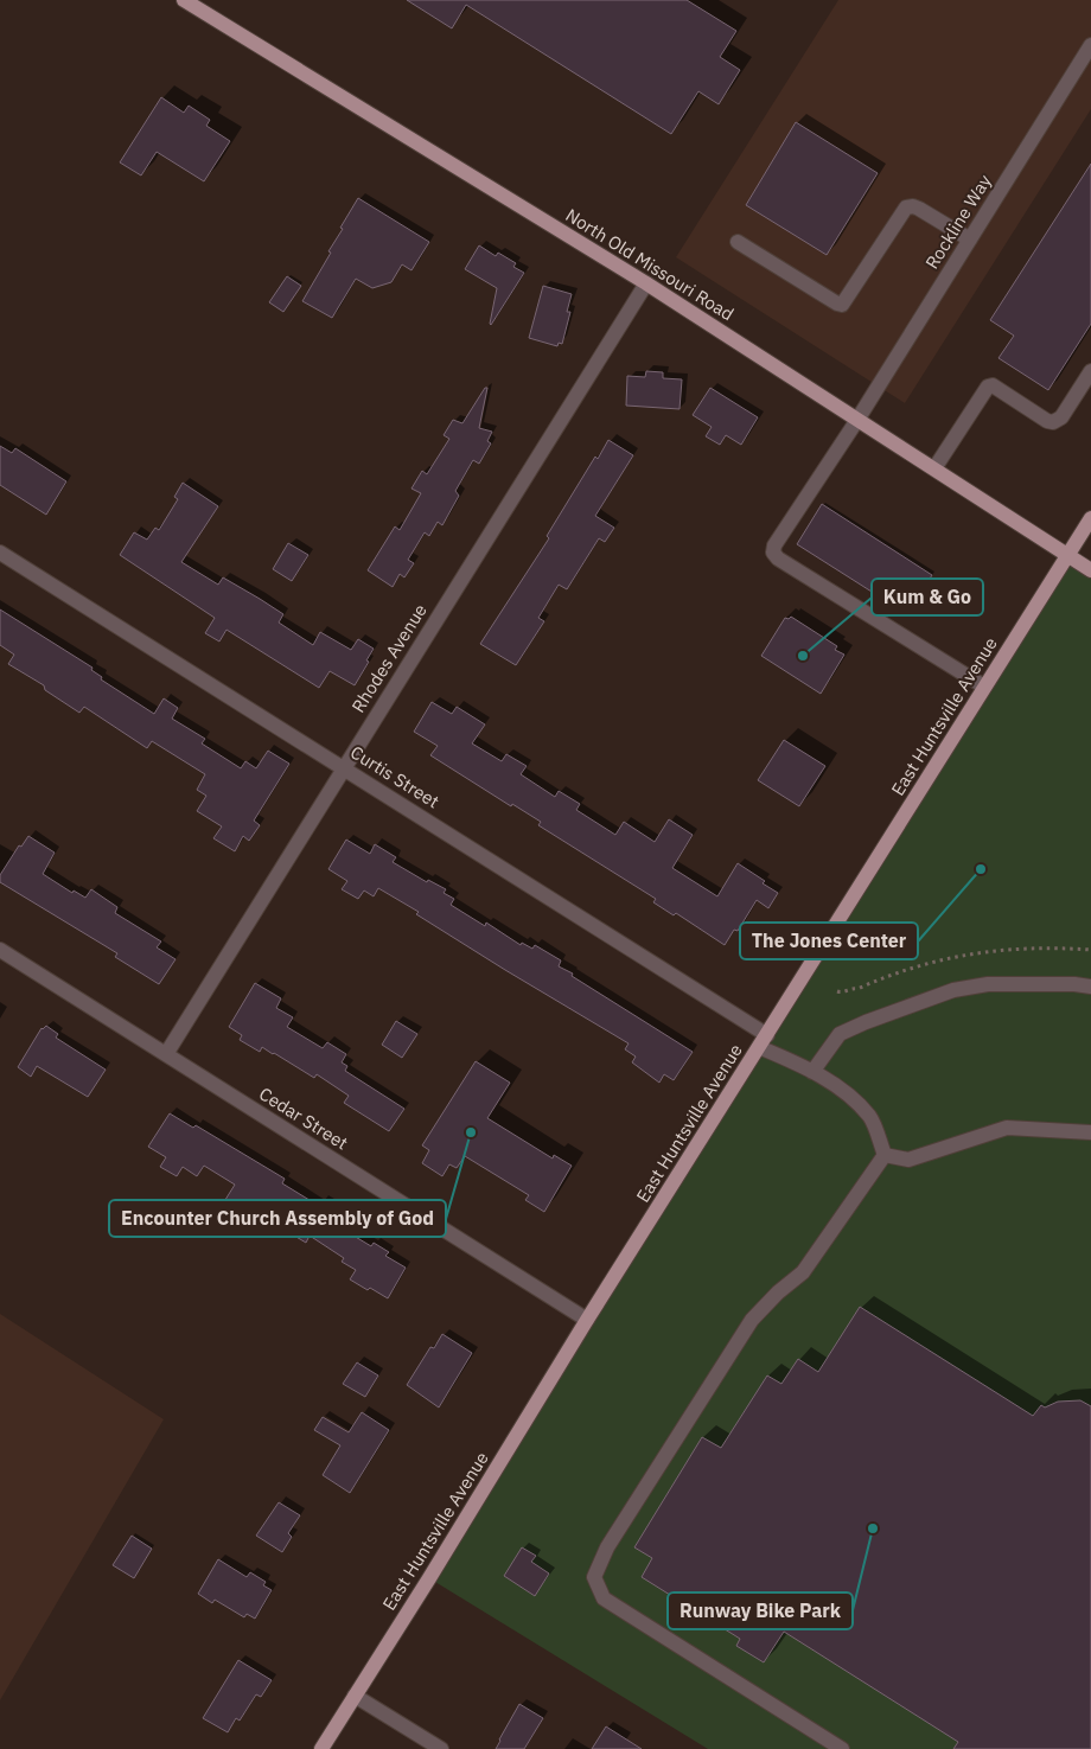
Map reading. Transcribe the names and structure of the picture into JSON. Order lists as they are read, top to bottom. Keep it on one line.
{"streets":{"main road":["North Old Missouri Road","East Huntsville Avenue"],"street":["Rockline Way","Rhodes Avenue","Curtis Street","Cedar Street"]},"crossings":[["Rockline Way","North Old Missouri Road"],["Rockline Way","East Huntsville Avenue"],["North Old Missouri Road","Rhodes Avenue"],["North Old Missouri Road","East Huntsville Avenue"],["Rhodes Avenue","Curtis Street"],["Rhodes Avenue","Cedar Street"],["East Huntsville Avenue","Curtis Street"],["East Huntsville Avenue","Cedar Street"]],"places":["Kum & Go","The Jones Center","Encounter Church Assembly of God","Runway Bike Park"]}
